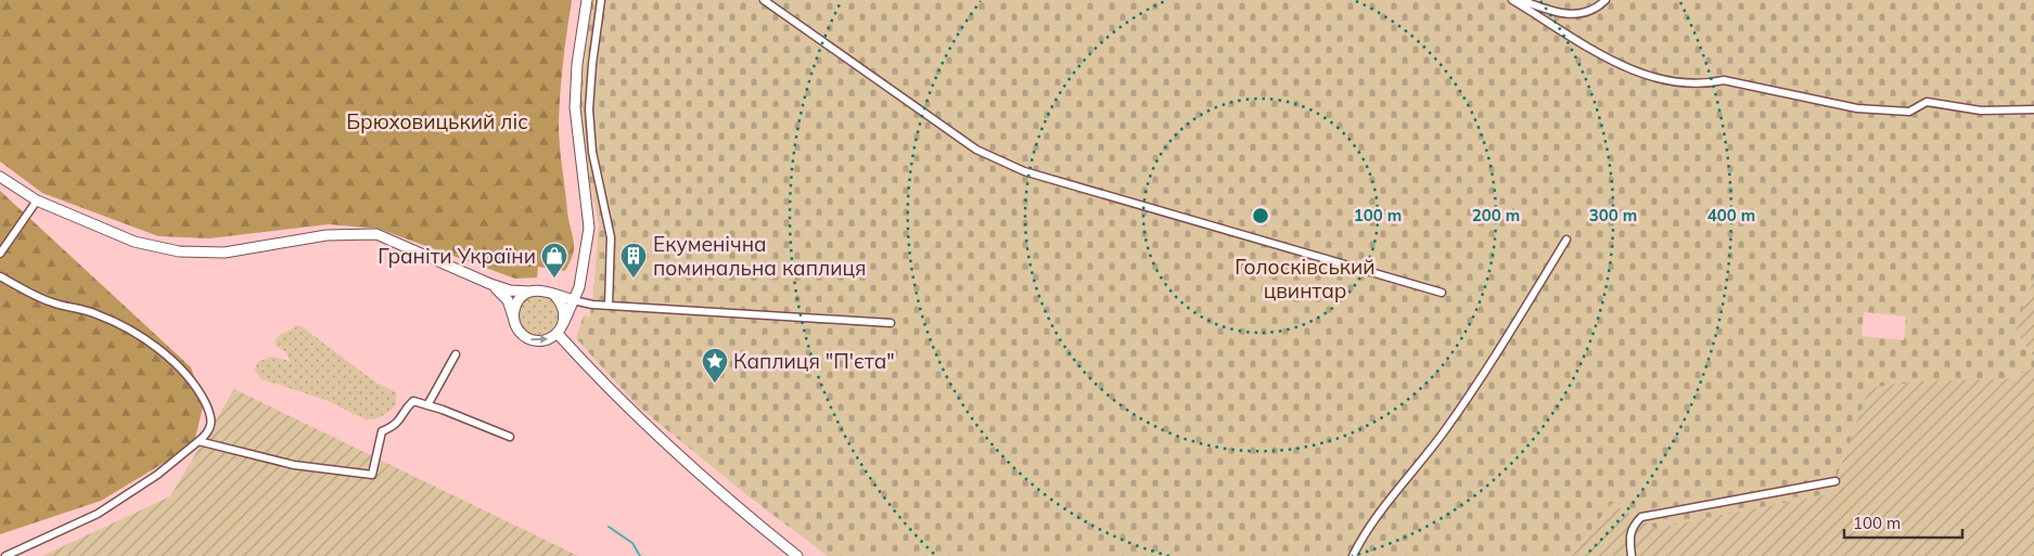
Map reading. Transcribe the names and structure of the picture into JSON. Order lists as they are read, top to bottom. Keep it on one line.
{"parks":["Брюховицький ліс","Голосківський цвинтар"],"places":{"shop":["Граніти України"],"building":["Екуменічна поминальна каплиця"],"place":["Каплиця \"П'єта\""]},"scale_bar":"100 m","rings":["100 m","200 m","300 m","400 m"]}
